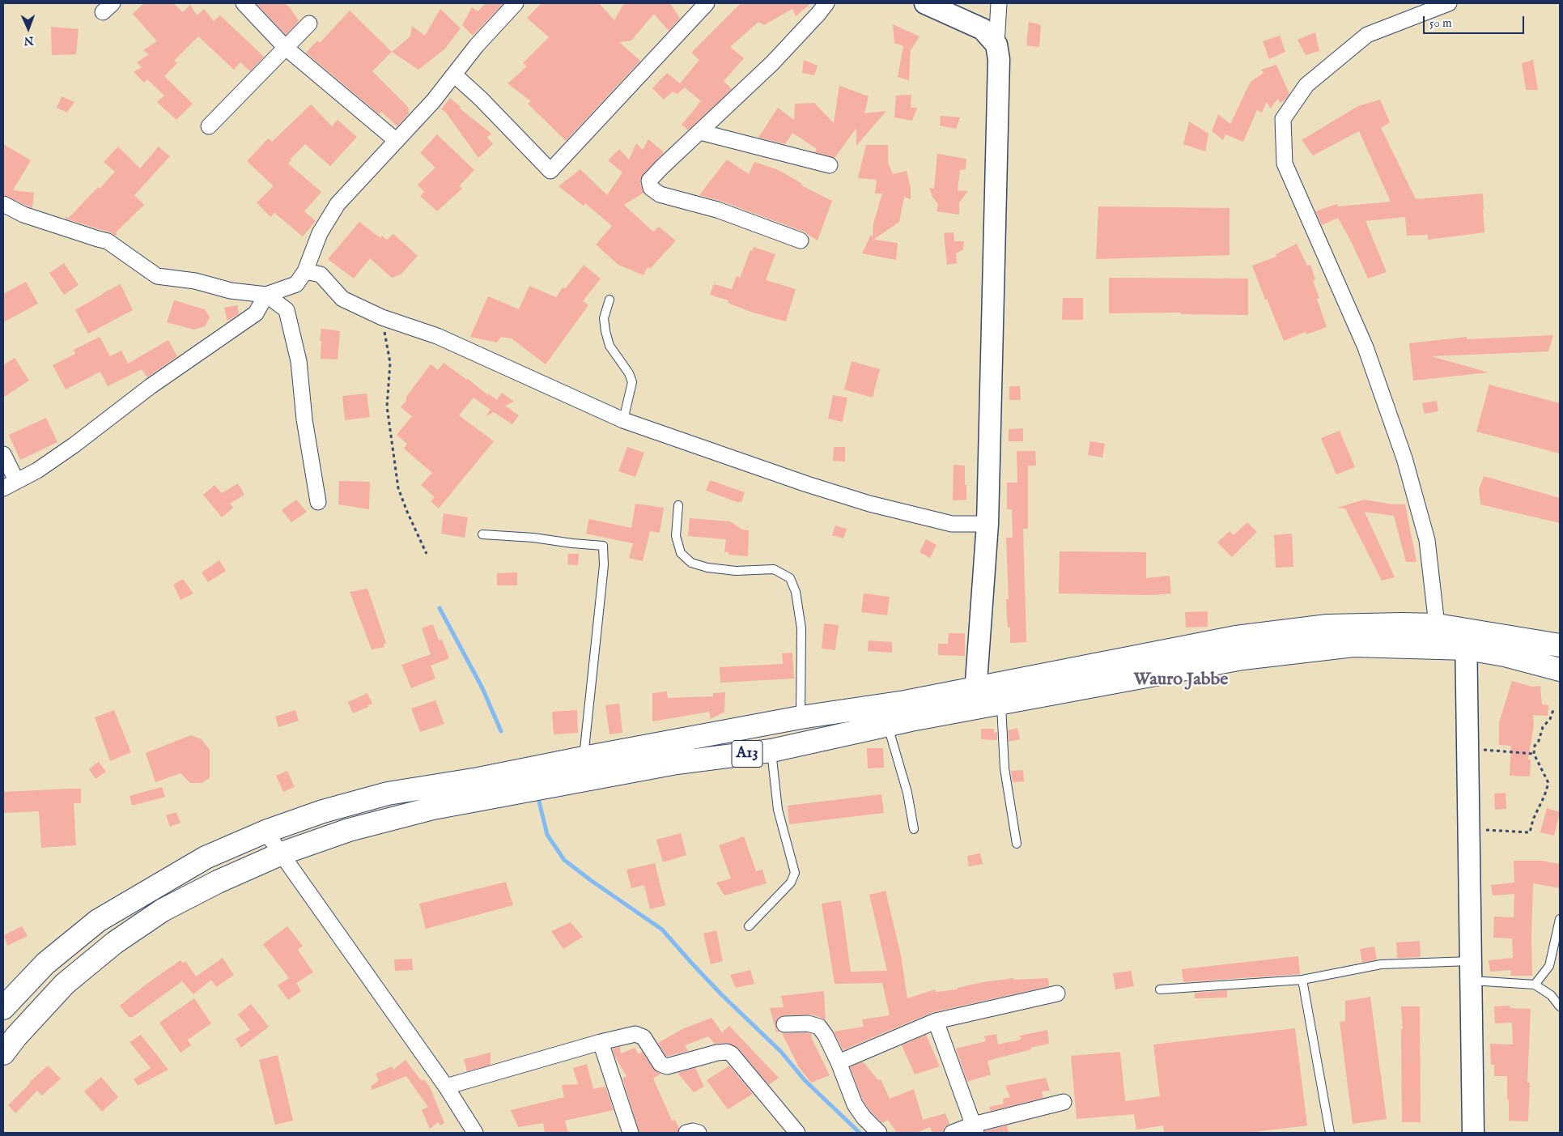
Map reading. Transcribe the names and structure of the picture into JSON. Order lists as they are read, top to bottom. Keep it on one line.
{"streets":{"highway":["A13"]},"districts":["Wauro Jabbe"],"scale_bar":"50 m","north":"bottom"}
